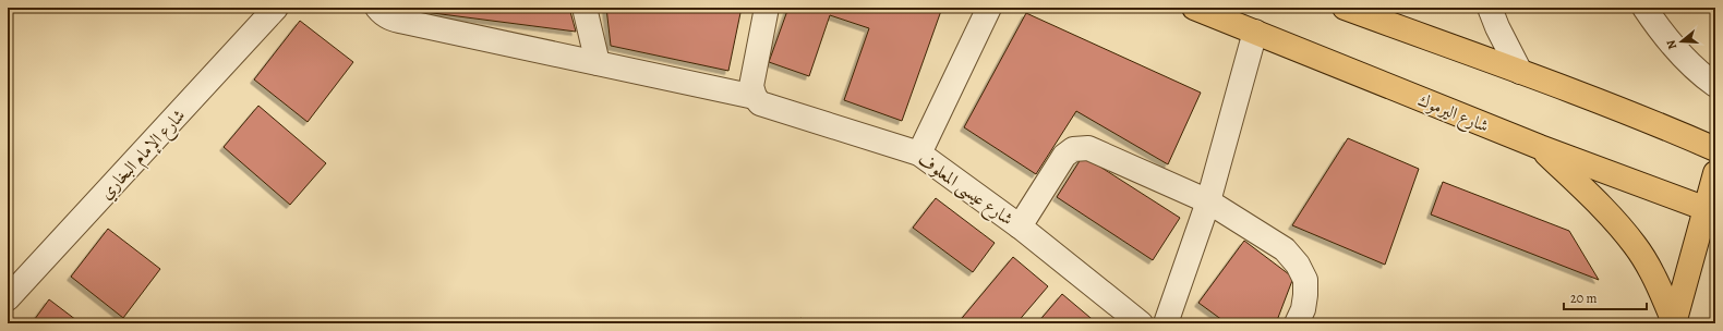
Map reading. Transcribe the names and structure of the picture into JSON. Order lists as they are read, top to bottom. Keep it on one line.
{"streets":{"highway":["شارع اليرموك"],"street":["شارع الإمام البخاري","شارع عيسى المعلوف"]},"scale_bar":"20 m","north":"left"}
